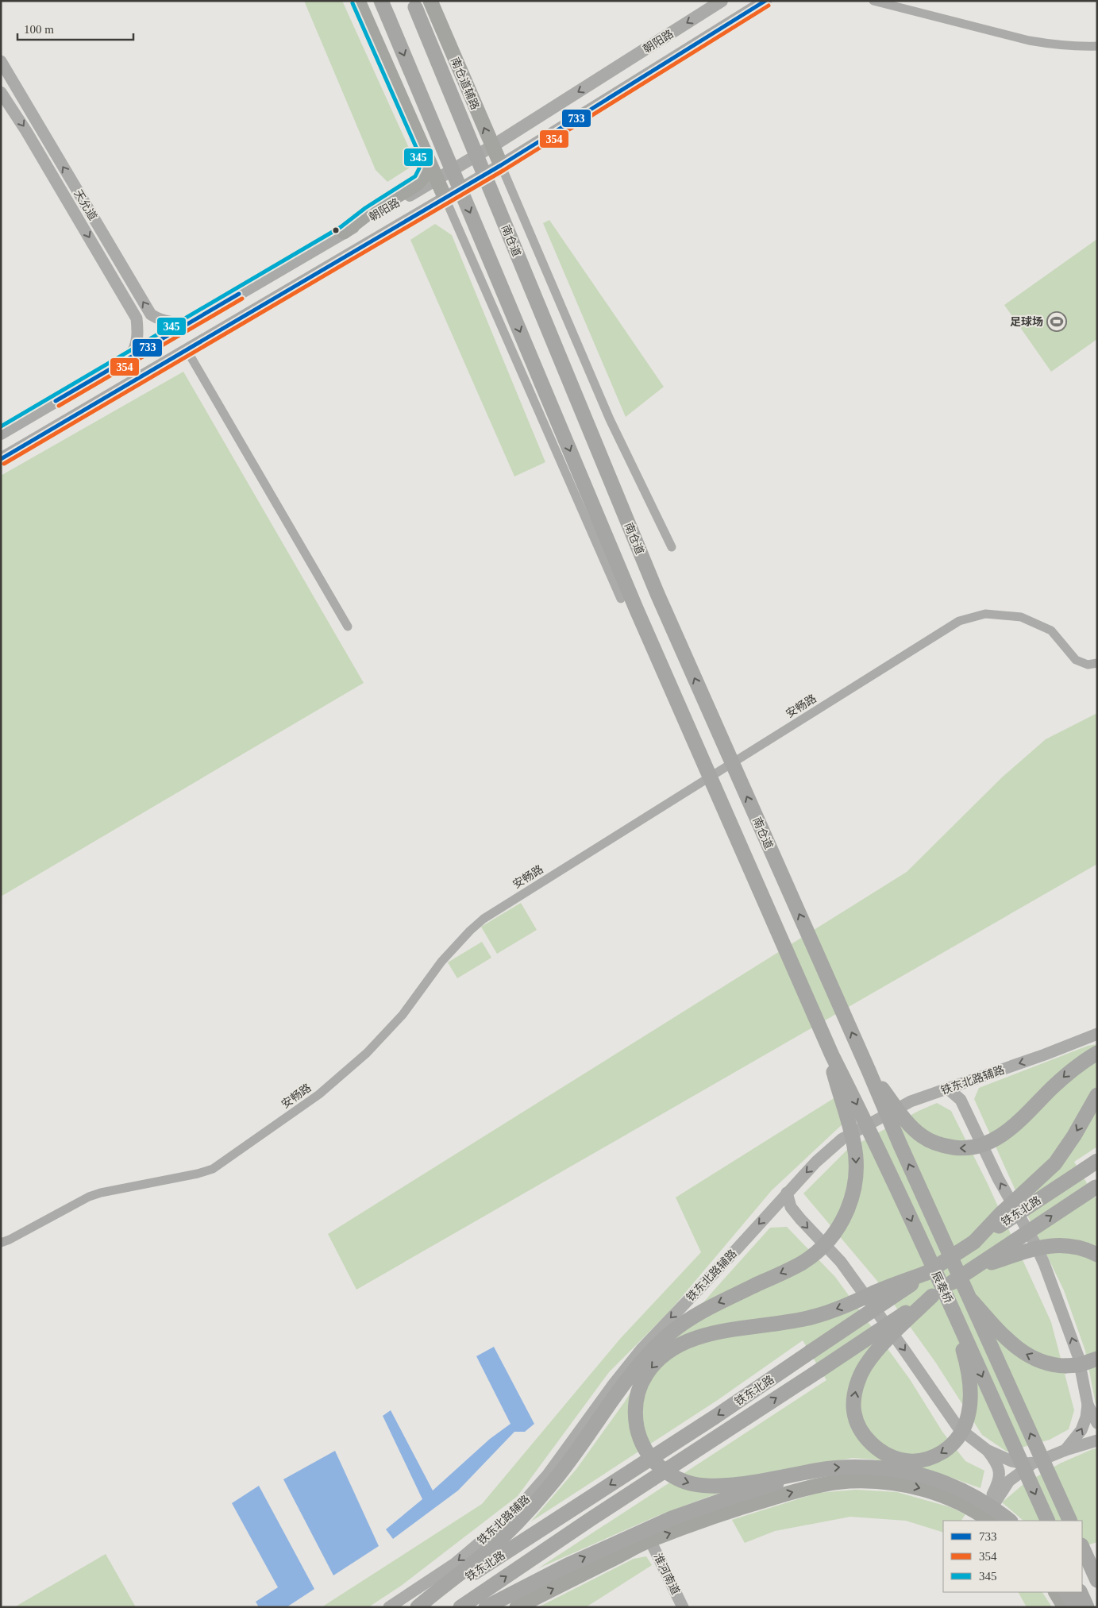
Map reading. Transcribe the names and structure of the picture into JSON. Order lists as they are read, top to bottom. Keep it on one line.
{"streets":{"highway":["南仓道","铁东北路","辰泰桥"],"main road":["朝阳路","南仓道辅路"],"street":["天允道","安畅路","铁东北路辅路","淮河南道"]},"crossings":[["朝阳路","南仓道辅路"],["朝阳路","天允道"],["南仓道","辰泰桥"]],"one_way":["铁东北路辅路"],"places":{"sports":["足球场"]},"lines":["transit line 733","transit line 345","transit line 354"],"legend":["733","354","345"],"scale_bar":"100 m"}
